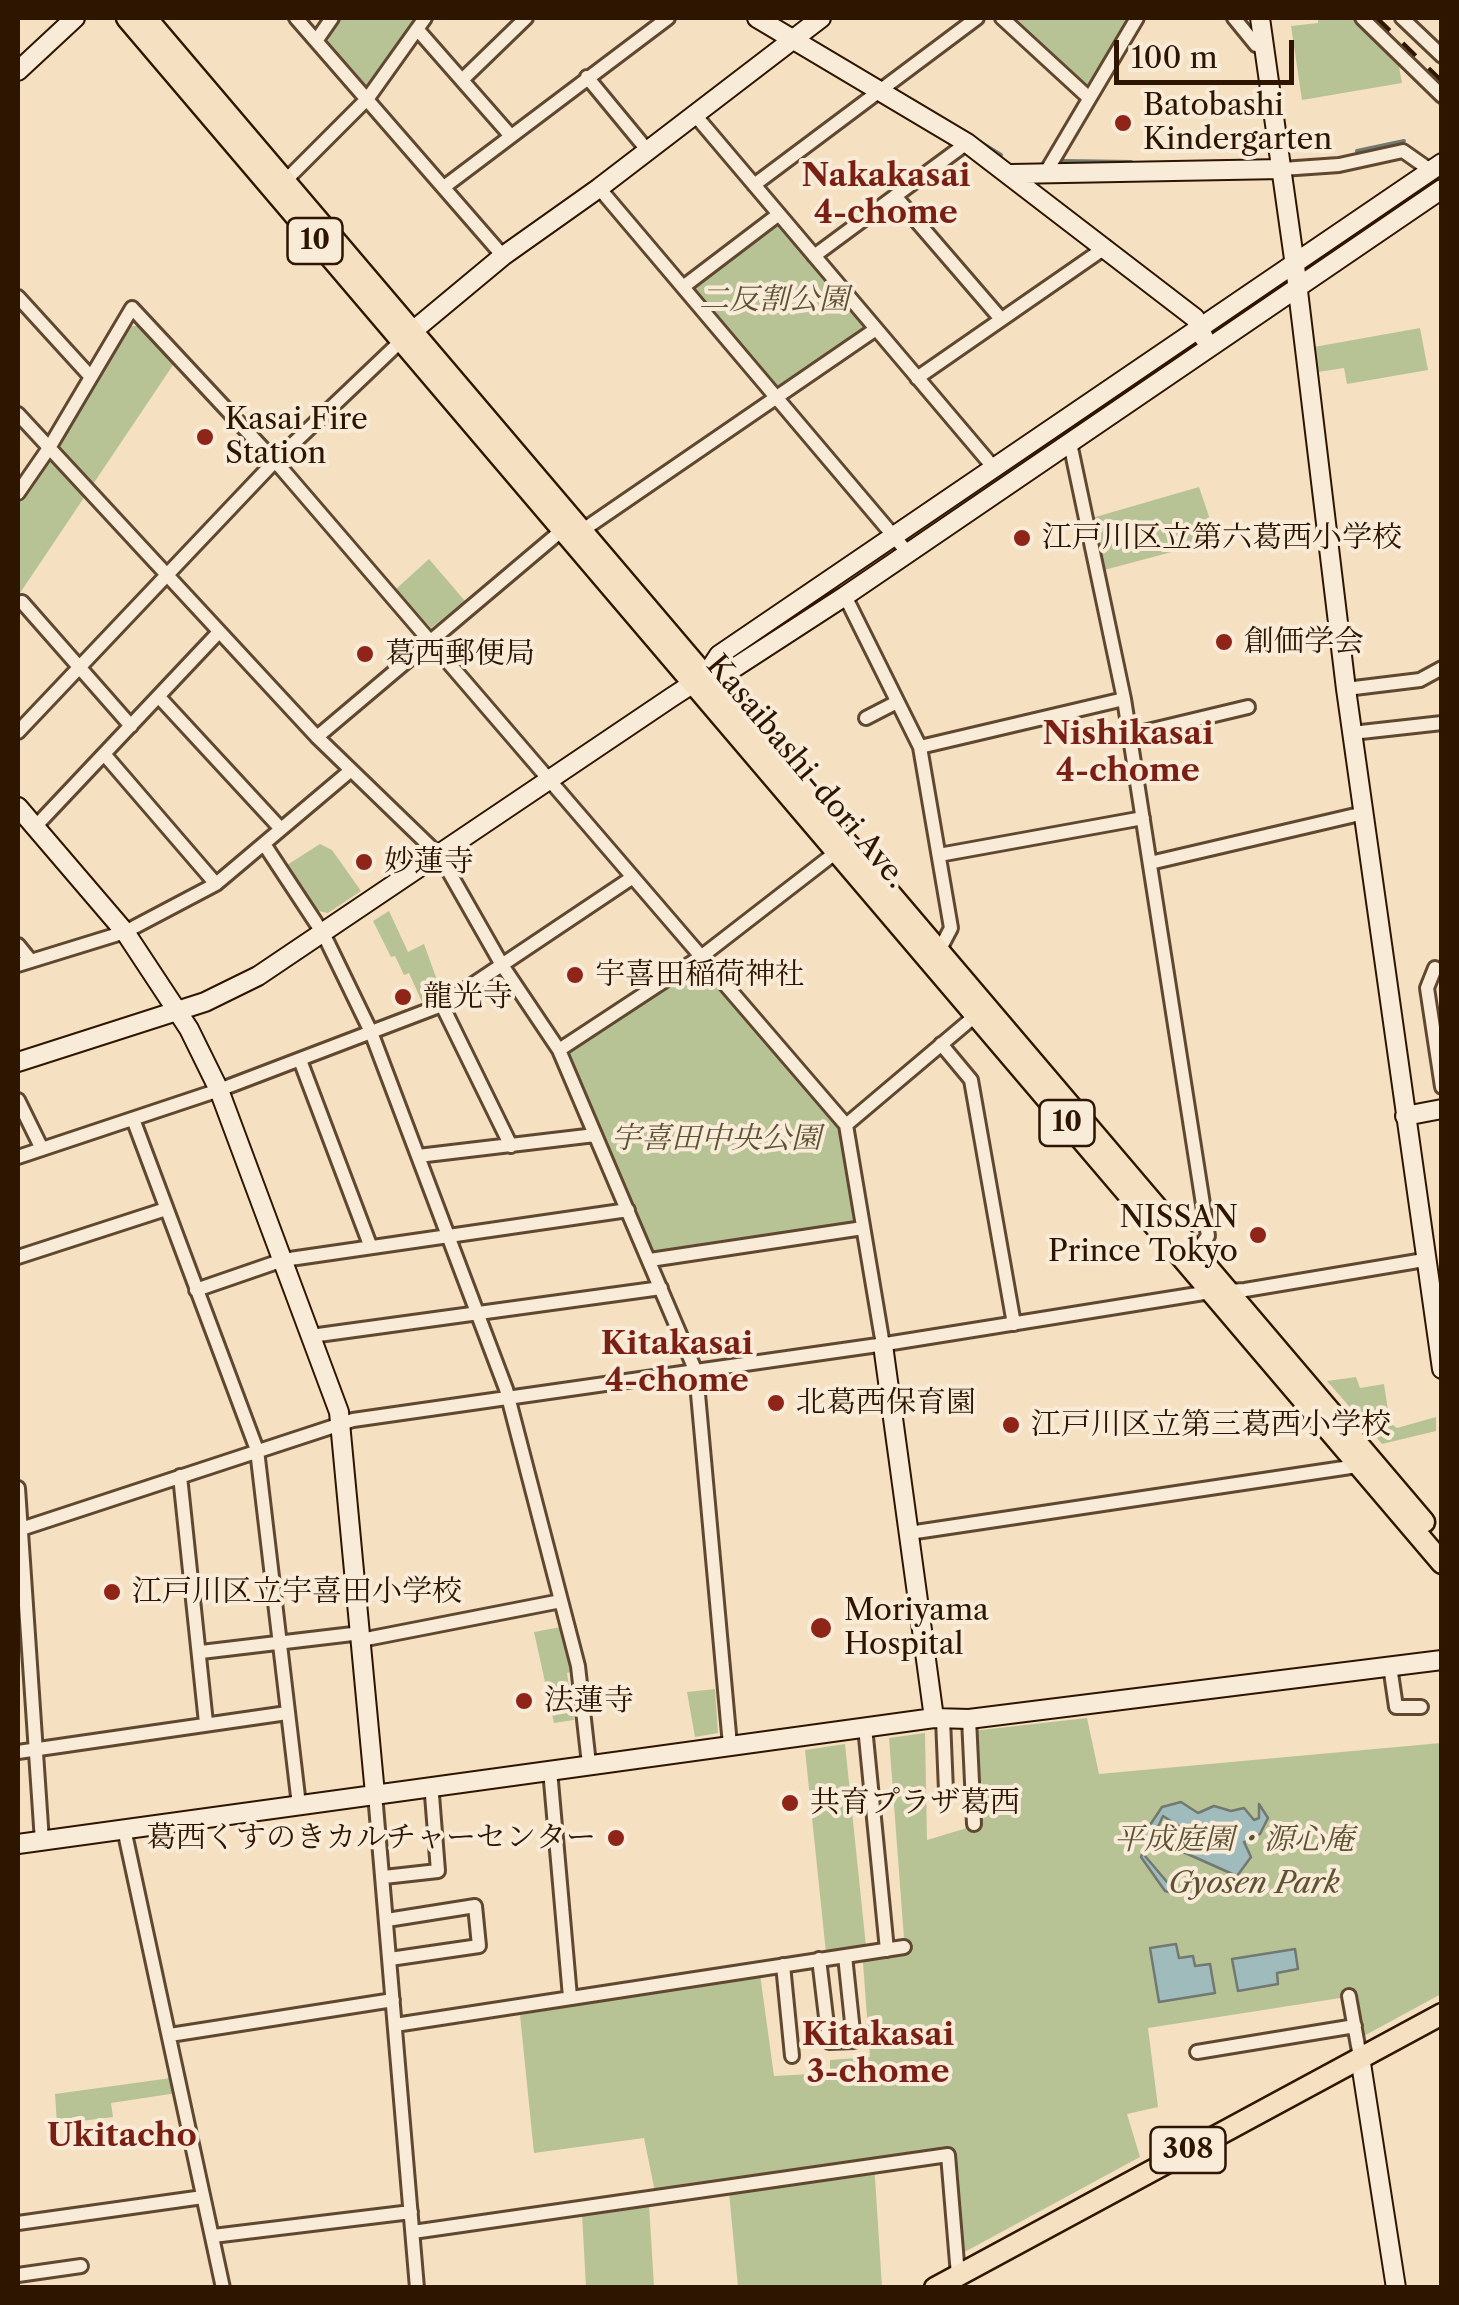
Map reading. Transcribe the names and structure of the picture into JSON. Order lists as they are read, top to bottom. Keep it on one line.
{"streets":{"main road":["10","Kasaibashi-dori Ave.","308"]},"districts":["Nakakasai 4-chome","Nishikasai 4-chome","Kitakasai 4-chome","Kitakasai 3-chome","Ukitacho"],"parks":["二反割公園","宇喜田中央公園","平成庭園・源心庵","Gyosen Park"],"places":["Batobashi Kindergarten","Kasai Fire Station","江戸川区立第六葛西小学校","創価学会","葛西郵便局","妙蓮寺","宇喜田稲荷神社","龍光寺","NISSAN Prince Tokyo","北葛西保育園","江戸川区立第三葛西小学校","江戸川区立宇喜田小学校","Moriyama Hospital","法蓮寺","共育プラザ葛西","葛西くすのきカルチャーセンター"],"scale_bar":"100 m"}
